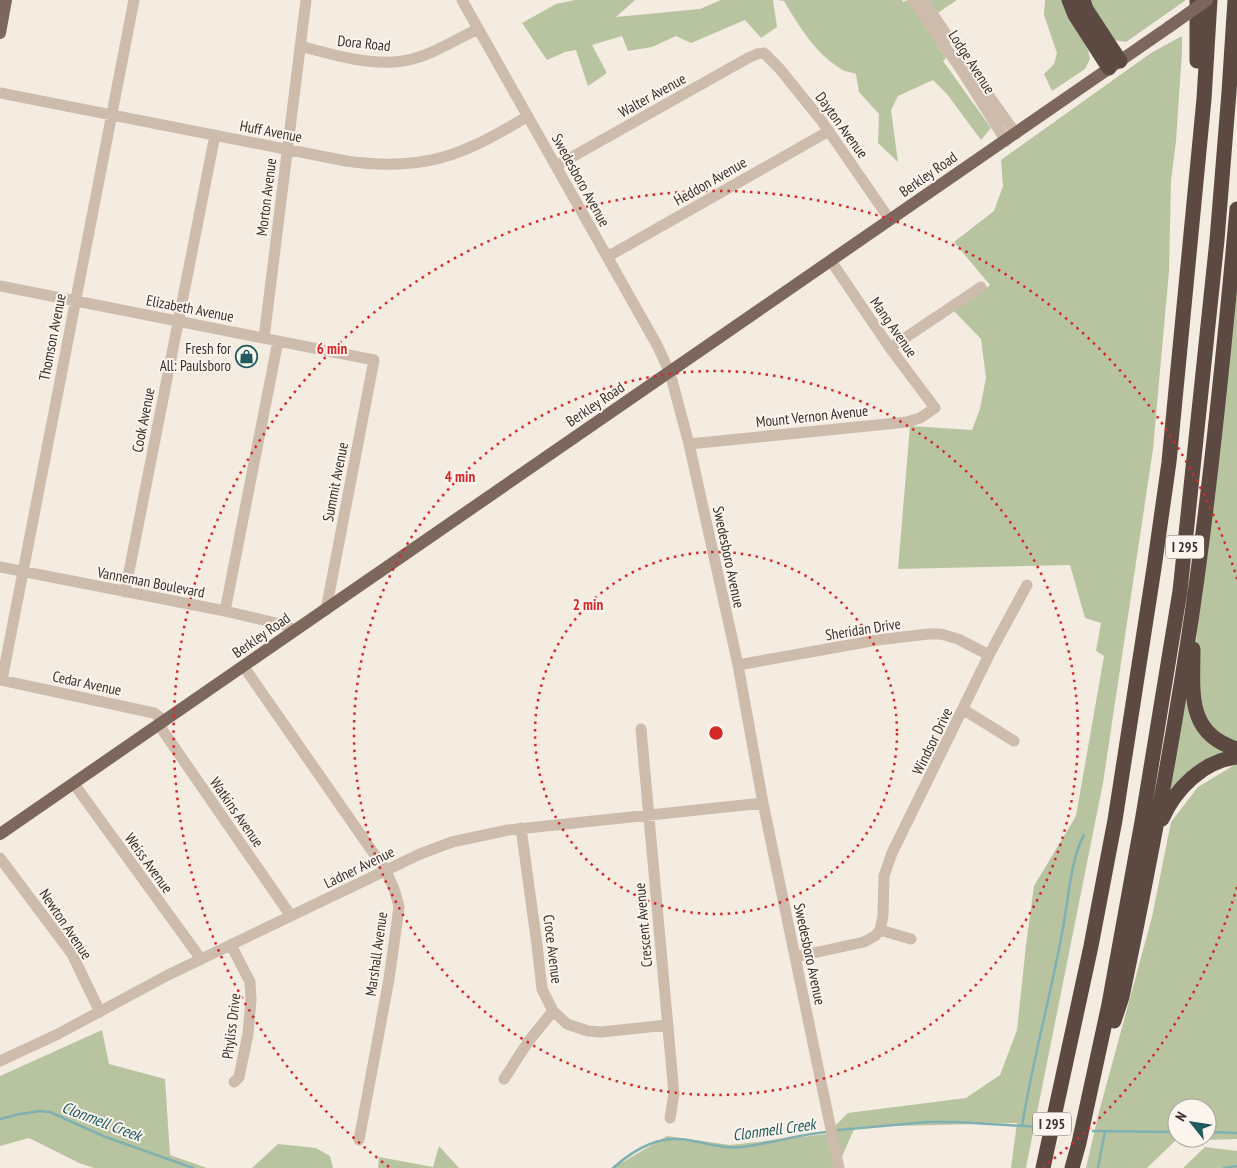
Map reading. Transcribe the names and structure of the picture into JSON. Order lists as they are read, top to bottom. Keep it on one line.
{"streets":{"highway":["I 295"],"main road":["Berkley Road"],"street":["Dora Road","Lodge Avenue","Walter Avenue","Dayton Avenue","Huff Avenue","Swedesboro Avenue","Heddon Avenue","Morton Avenue","Elizabeth Avenue","Mang Avenue","Thomson Avenue","Mount Vernon Avenue","Cook Avenue","Summit Avenue","Vanneman Boulevard","Sheridan Drive","Cedar Avenue","Windsor Drive","Watkins Avenue","Weiss Avenue","Ladner Avenue","Newton Avenue","Crescent Avenue","Croce Avenue","Marshall Avenue","Phyliss Drive"]},"crossings":[["Dora Road","Swedesboro Avenue"],["Dora Road","Morton Avenue"],["Lodge Avenue","Berkley Road"],["Walter Avenue","Dayton Avenue"],["Walter Avenue","Swedesboro Avenue"],["Dayton Avenue","Berkley Road"],["Dayton Avenue","Heddon Avenue"],["Huff Avenue","Swedesboro Avenue"],["Huff Avenue","Morton Avenue"],["Huff Avenue","Thomson Avenue"],["Huff Avenue","Cook Avenue"],["Berkley Road","Swedesboro Avenue"],["Berkley Road","Mang Avenue"],["Berkley Road","Summit Avenue"],["Berkley Road","I 295"],["Berkley Road","Vanneman Boulevard"],["Berkley Road","Cedar Avenue"],["Berkley Road","Watkins Avenue"],["Berkley Road","Weiss Avenue"],["Berkley Road","Marshall Avenue"],["Swedesboro Avenue","Heddon Avenue"],["Swedesboro Avenue","Mount Vernon Avenue"],["Swedesboro Avenue","Sheridan Drive"],["Swedesboro Avenue","Ladner Avenue"],["Morton Avenue","Elizabeth Avenue"],["Elizabeth Avenue","Thomson Avenue"],["Elizabeth Avenue","Cook Avenue"],["Elizabeth Avenue","Summit Avenue"],["Mang Avenue","Mount Vernon Avenue"],["Thomson Avenue","Vanneman Boulevard"],["Thomson Avenue","Cedar Avenue"],["Cook Avenue","Vanneman Boulevard"],["Sheridan Drive","Windsor Drive"],["Cedar Avenue","Watkins Avenue"],["Watkins Avenue","Ladner Avenue"],["Weiss Avenue","Ladner Avenue"],["Ladner Avenue","Newton Avenue"],["Ladner Avenue","Crescent Avenue"],["Ladner Avenue","Croce Avenue"],["Ladner Avenue","Marshall Avenue"],["Ladner Avenue","Phyliss Drive"],["Crescent Avenue","Croce Avenue"]],"water":["Clonmell Creek"],"places":{"shop":["Fresh for All: Paulsboro"]},"north":"top left","rings":["6 min","4 min","2 min"]}
